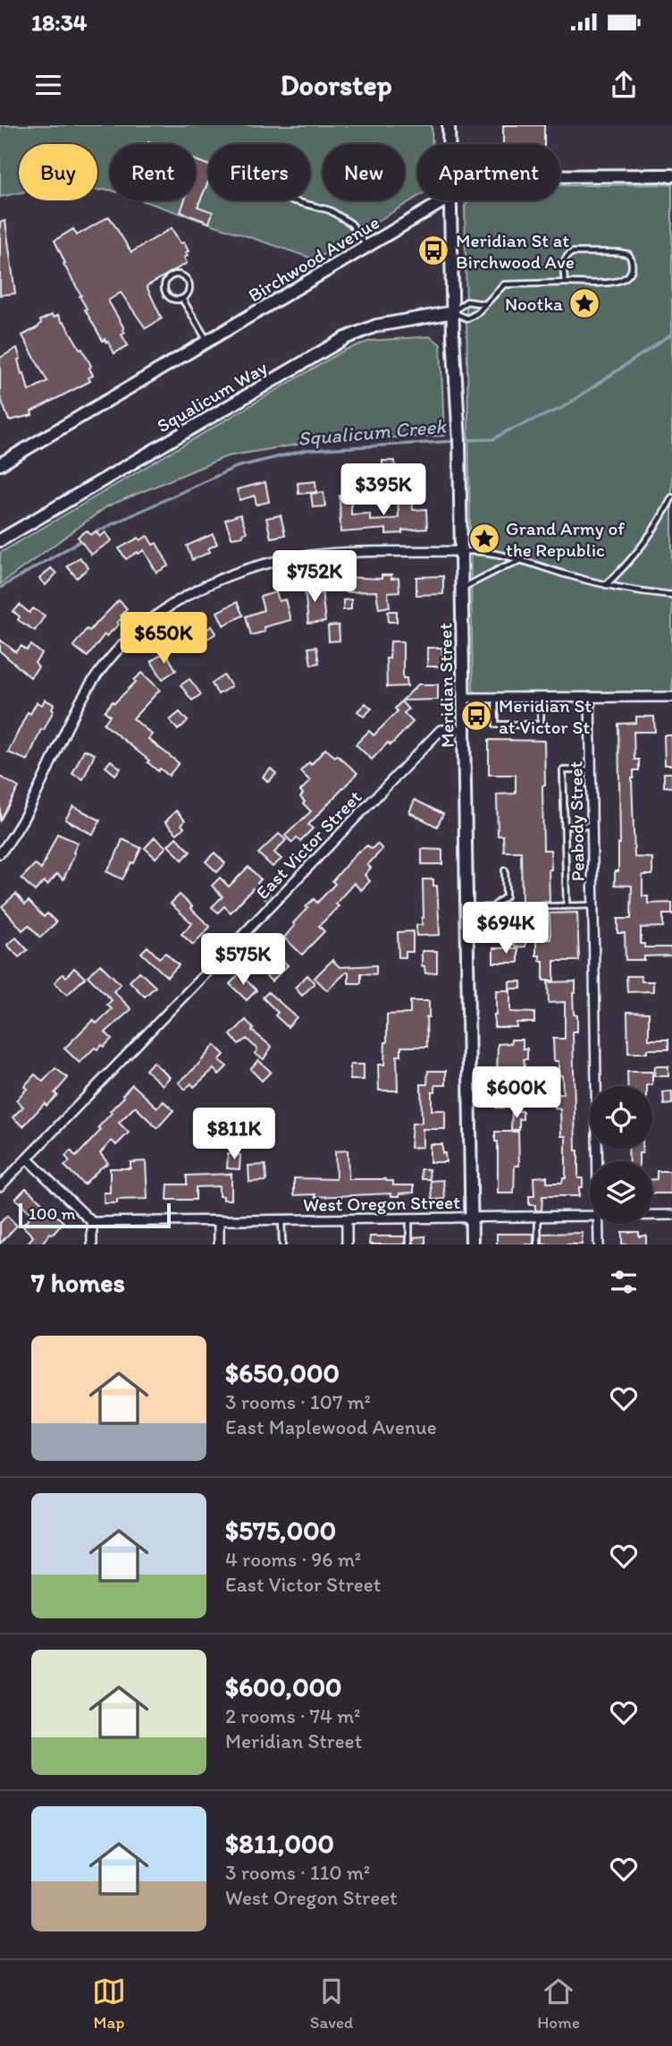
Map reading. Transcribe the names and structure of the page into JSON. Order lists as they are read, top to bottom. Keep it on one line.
{"streets":{"street":["Birchwood Avenue","Squalicum Way","Meridian Street","Peabody Street","East Victor Street","West Oregon Street"]},"crossings":[["Squalicum Way","Meridian Street"],["Meridian Street","East Victor Street"],["Meridian Street","West Oregon Street"]],"water":["Squalicum Creek"],"places":{"bus stop":["Meridian St at Birchwood Ave","Meridian St at Victor St"],"place":["Nootka","Grand Army of the Republic"]},"scale_bar":"100 m","page":{"status":"18:34","header":"Doorstep","chip":["Buy","Rent","Filters","New","Apartment"],"price":["$395K","$752K","$650K","$694K","$575K","$600K","$811K"],"scale":"100 m","heading":"7 homes","list":[{"name":"$650,000","note":"3 rooms · 107 m² · East Maplewood Avenue"},{"name":"$575,000","note":"4 rooms · 96 m² · East Victor Street"},{"name":"$600,000","note":"2 rooms · 74 m² · Meridian Street"},{"name":"$811,000","note":"3 rooms · 110 m² · West Oregon Street"}],"tabs":["Map","Saved","Home"]}}
